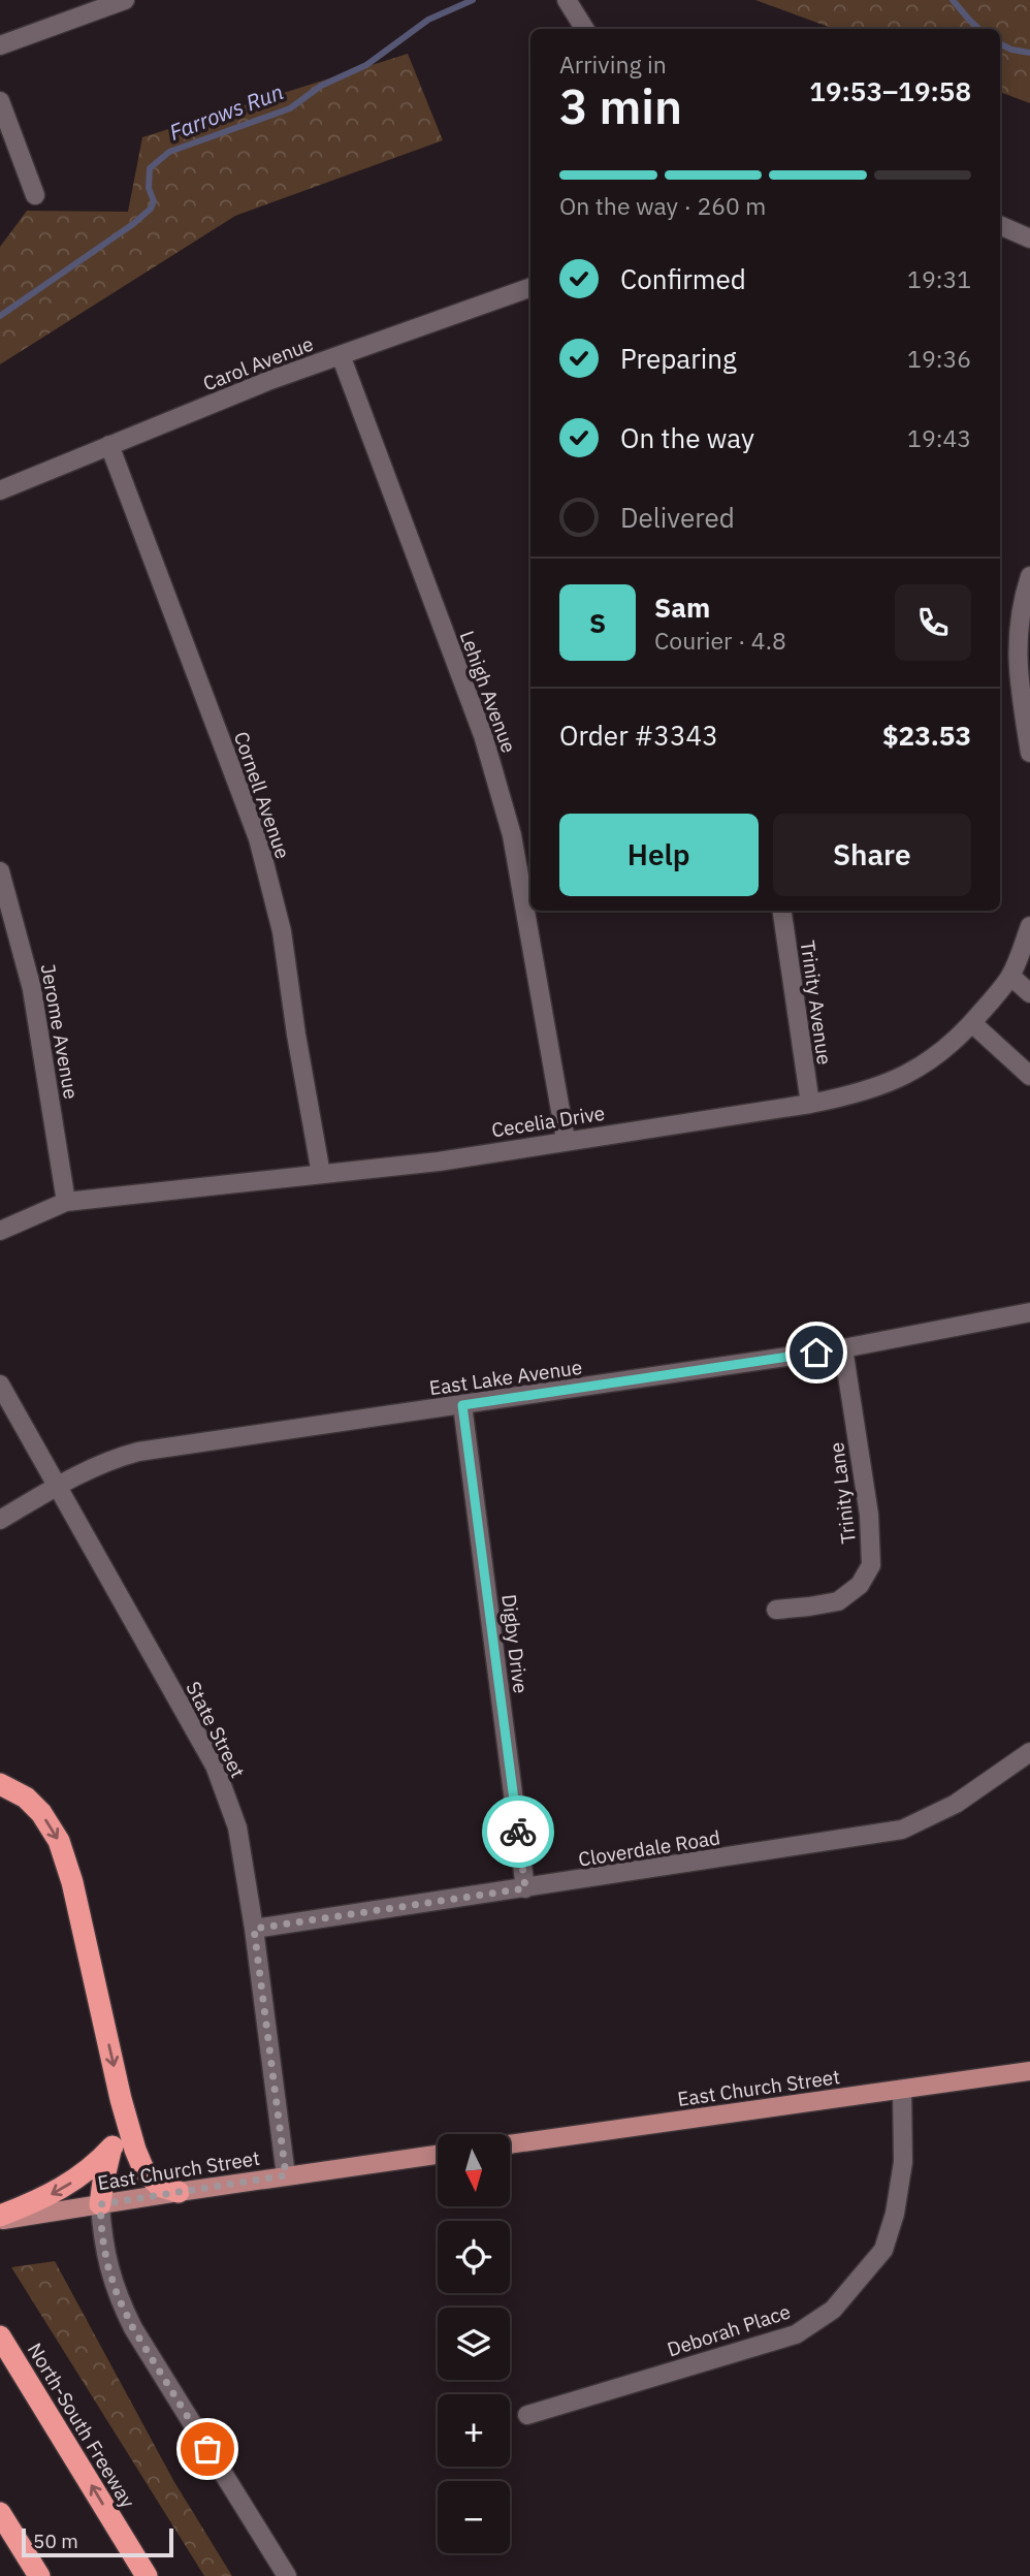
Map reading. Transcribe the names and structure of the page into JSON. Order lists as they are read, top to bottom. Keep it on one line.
{"streets":{"highway":["North-South Freeway"],"main road":["East Church Street"],"street":["Carol Avenue","Lehigh Avenue","Cornell Avenue","Trinity Avenue","Jerome Avenue","Cecelia Drive","East Lake Avenue","Trinity Lane","Digby Drive","State Street","Cloverdale Road","Deborah Place"]},"crossings":[["Carol Avenue","Lehigh Avenue"],["Carol Avenue","Cornell Avenue"],["Lehigh Avenue","Cecelia Drive"],["Cornell Avenue","Cecelia Drive"],["Trinity Avenue","Cecelia Drive"],["Jerome Avenue","Cecelia Drive"],["East Lake Avenue","Trinity Lane"],["East Lake Avenue","Digby Drive"],["East Lake Avenue","State Street"],["Digby Drive","Cloverdale Road"],["State Street","Cloverdale Road"],["State Street","East Church Street"],["East Church Street","Deborah Place"]],"one_way":["North-South Freeway"],"water":["Farrows Run"],"scale_bar":"50 m","north":"bottom","page":{"heading":["3 min","Arriving in","19:53–19:58"],"panel":["Sam","Courier · 4.8","Order #3343","$23.53"],"bar":"On the way · 260 m","list":[["Confirmed","19:31"],["Preparing","19:36"],["On the way","19:43"],"Delivered"],"round":"S","buttons":["Help","Share"],"map_buttons":["+","−"],"scale":"50 m"}}
